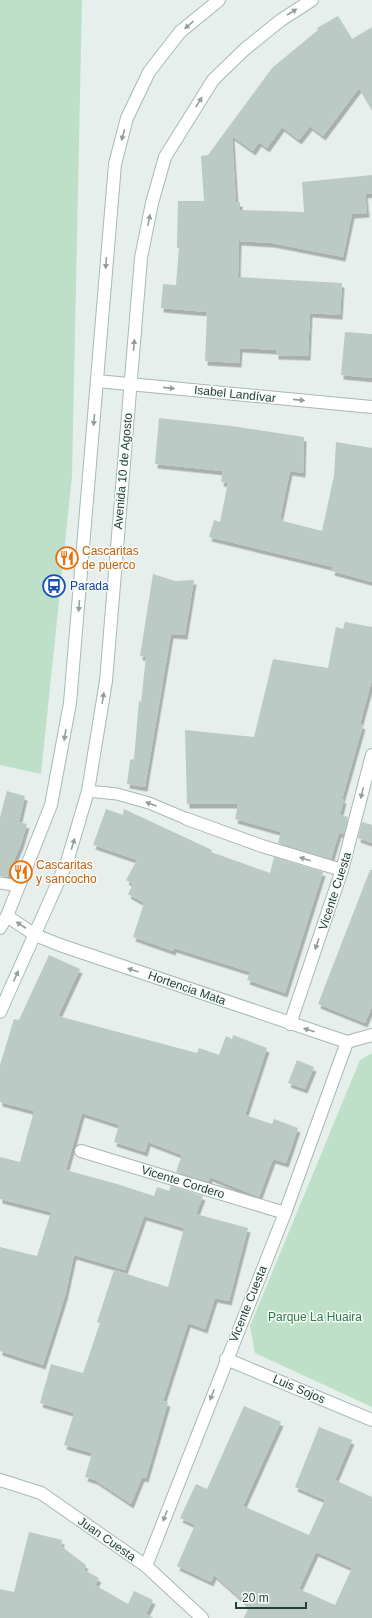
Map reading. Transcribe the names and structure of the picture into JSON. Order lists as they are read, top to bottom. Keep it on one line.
{"streets":{"street":["Isabel Landívar","Avenida 10 de Agosto","Vicente Cuesta","Hortencia Mata","Vicente Cordero","Luis Sojos","Juan Cuesta"]},"crossings":[["Isabel Landívar","Avenida 10 de Agosto"],["Avenida 10 de Agosto","Hortencia Mata"],["Vicente Cuesta","Hortencia Mata"],["Vicente Cuesta","Vicente Cordero"],["Vicente Cuesta","Luis Sojos"],["Vicente Cuesta","Juan Cuesta"]],"one_way":["Isabel Landívar","Vicente Cuesta","Hortencia Mata"],"parks":["Parque La Huaira"],"places":{"restaurant":["Cascaritas de puerco","Cascaritas y sancocho"],"bus stop":["Parada"]},"scale_bar":"20 m"}
